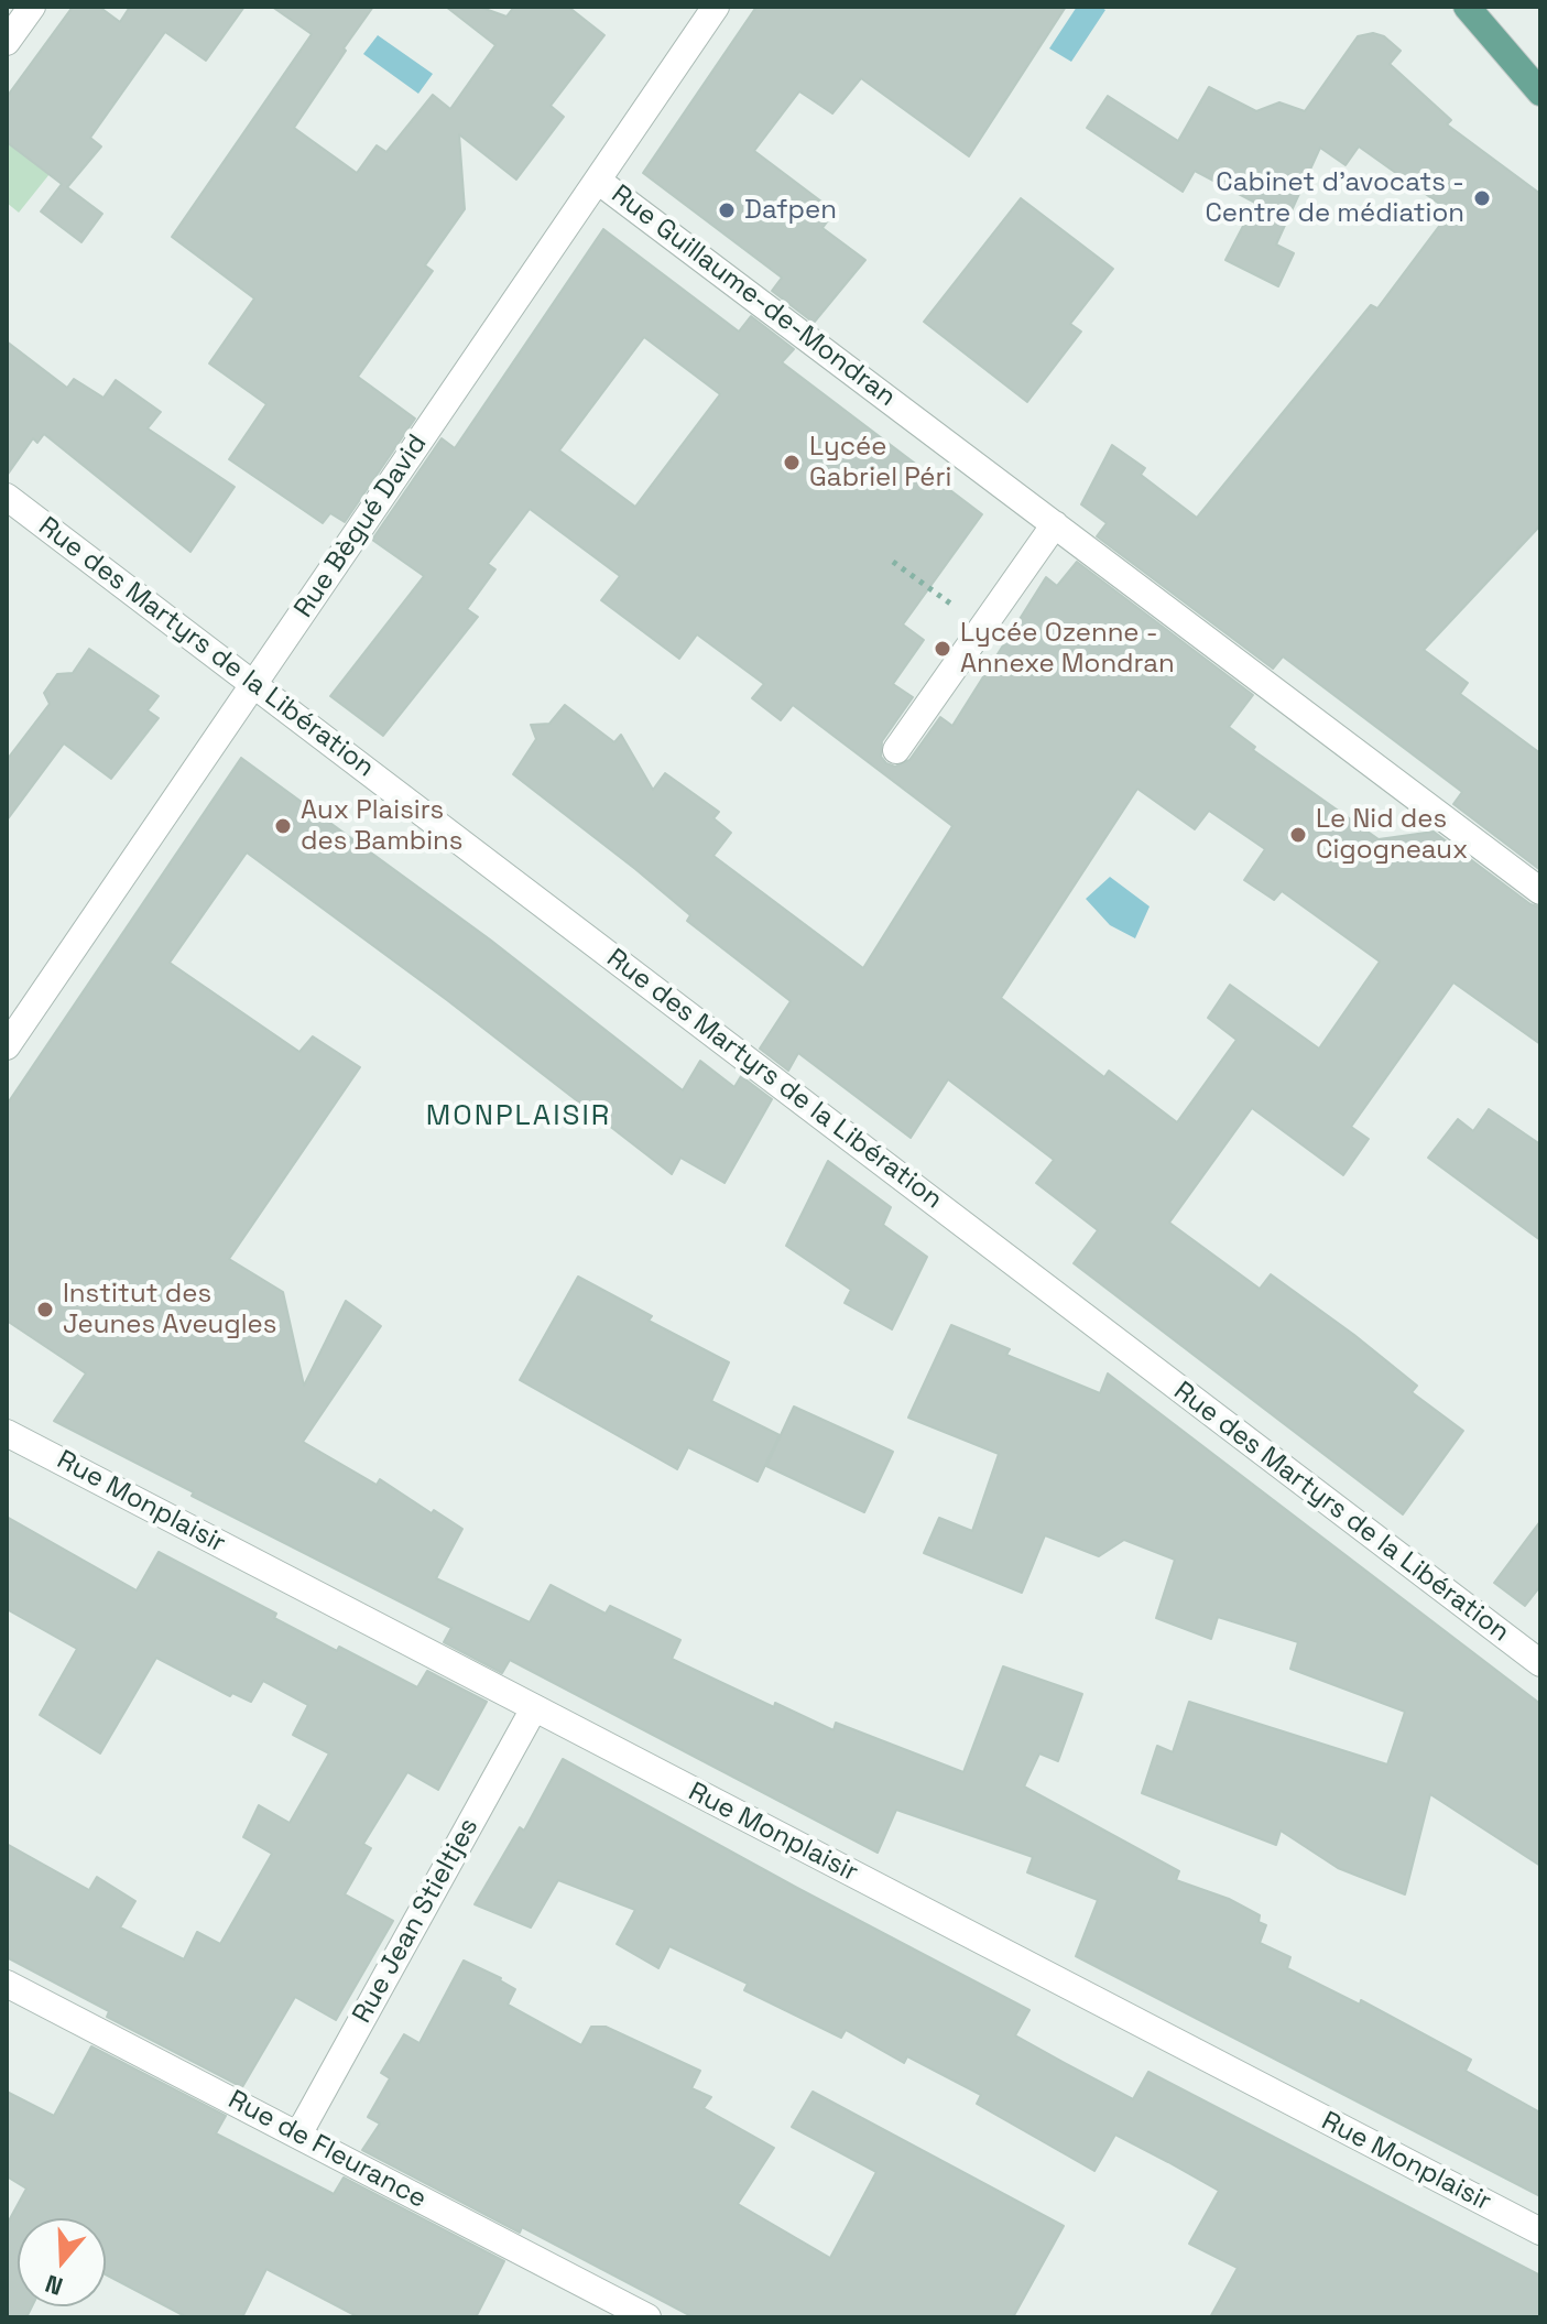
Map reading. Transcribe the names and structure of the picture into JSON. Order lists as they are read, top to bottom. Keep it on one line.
{"streets":{"street":["Rue Guillaume-de-Mondran","Rue Bègué David","Rue des Martyrs de la Libération","Rue Monplaisir","Rue Jean Stieltjes","Rue de Fleurance"]},"crossings":[["Rue Guillaume-de-Mondran","Rue Bègué David"],["Rue Bègué David","Rue des Martyrs de la Libération"],["Rue Monplaisir","Rue Jean Stieltjes"],["Rue Jean Stieltjes","Rue de Fleurance"]],"districts":["MONPLAISIR"],"places":["Cabinet d’avocats - Centre de médiation","Dafpen","Lycée Gabriel Péri","Lycée Ozenne - Annexe Mondran","Aux Plaisirs des Bambins","Le Nid des Cigogneaux","Institut des Jeunes Aveugles"],"north":"bottom"}
